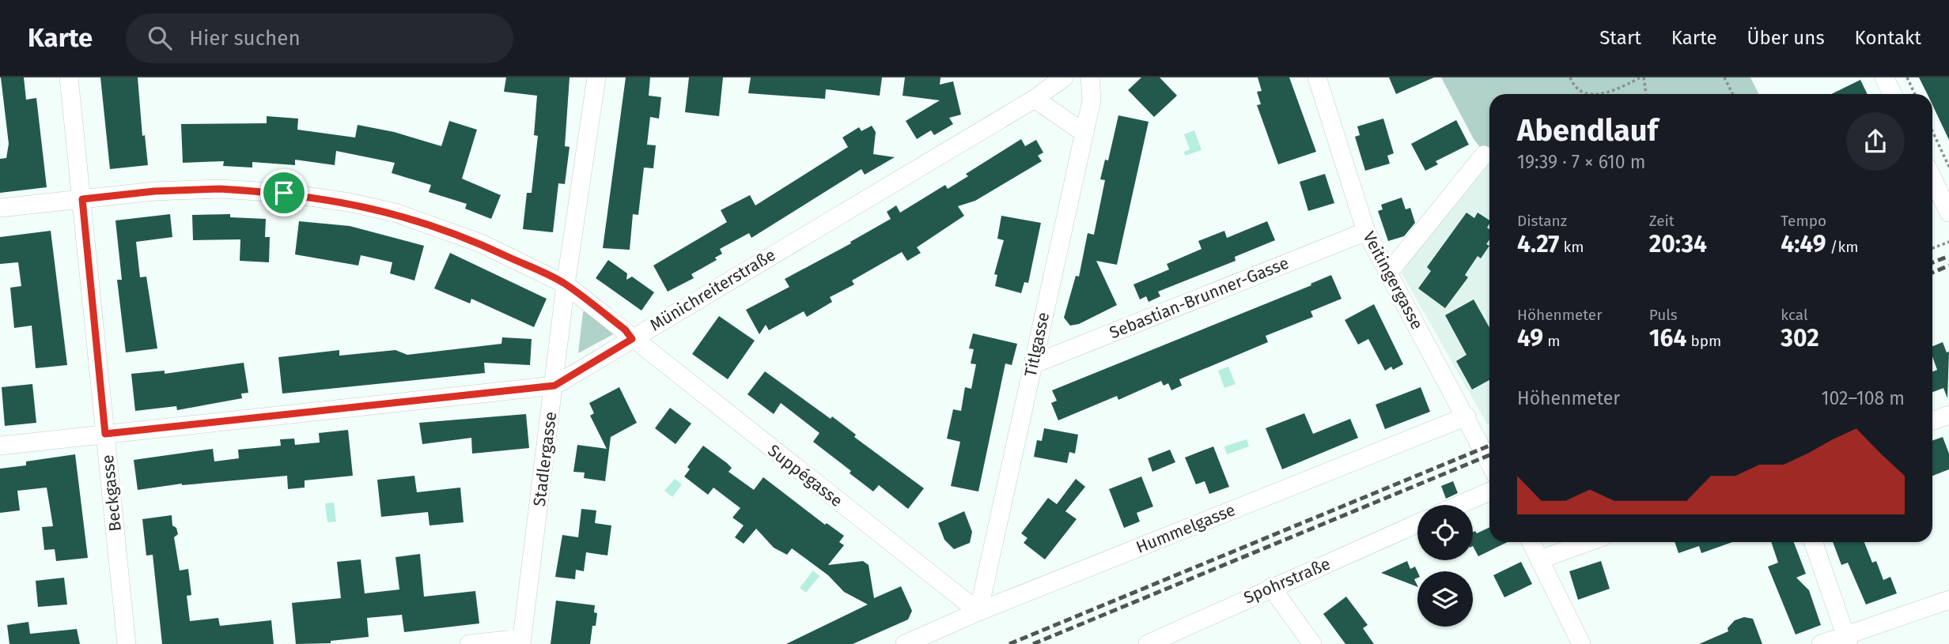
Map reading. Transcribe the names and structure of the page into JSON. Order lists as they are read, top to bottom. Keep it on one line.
{"streets":{"street":["Veitingergasse","Münichreiterstraße","Sebastian-Brunner-Gasse","Titlgasse","Stadlergasse","Suppégasse","Beckgasse","Hummelgasse","Spohrstraße"]},"crossings":[["Veitingergasse","Sebastian-Brunner-Gasse"],["Veitingergasse","Hummelgasse"],["Münichreiterstraße","Stadlergasse"],["Münichreiterstraße","Suppégasse"],["Münichreiterstraße","Beckgasse"],["Sebastian-Brunner-Gasse","Titlgasse"],["Titlgasse","Suppégasse"],["Titlgasse","Hummelgasse"],["Stadlergasse","Suppégasse"],["Suppégasse","Beckgasse"],["Suppégasse","Hummelgasse"]],"page":{"header":"Karte","search":"Hier suchen","nav":["Start","Karte","Über uns","Kontakt"],"heading":["Abendlauf","19:39 · 7 × 610 m"],"stats":[["Distanz","4.27 km"],["Zeit","20:34"],["Tempo","4:49 /km"],["Höhenmeter","49 m"],["Puls","164 bpm"],["kcal","302"]],"chart":["Höhenmeter","102–108 m"]}}
